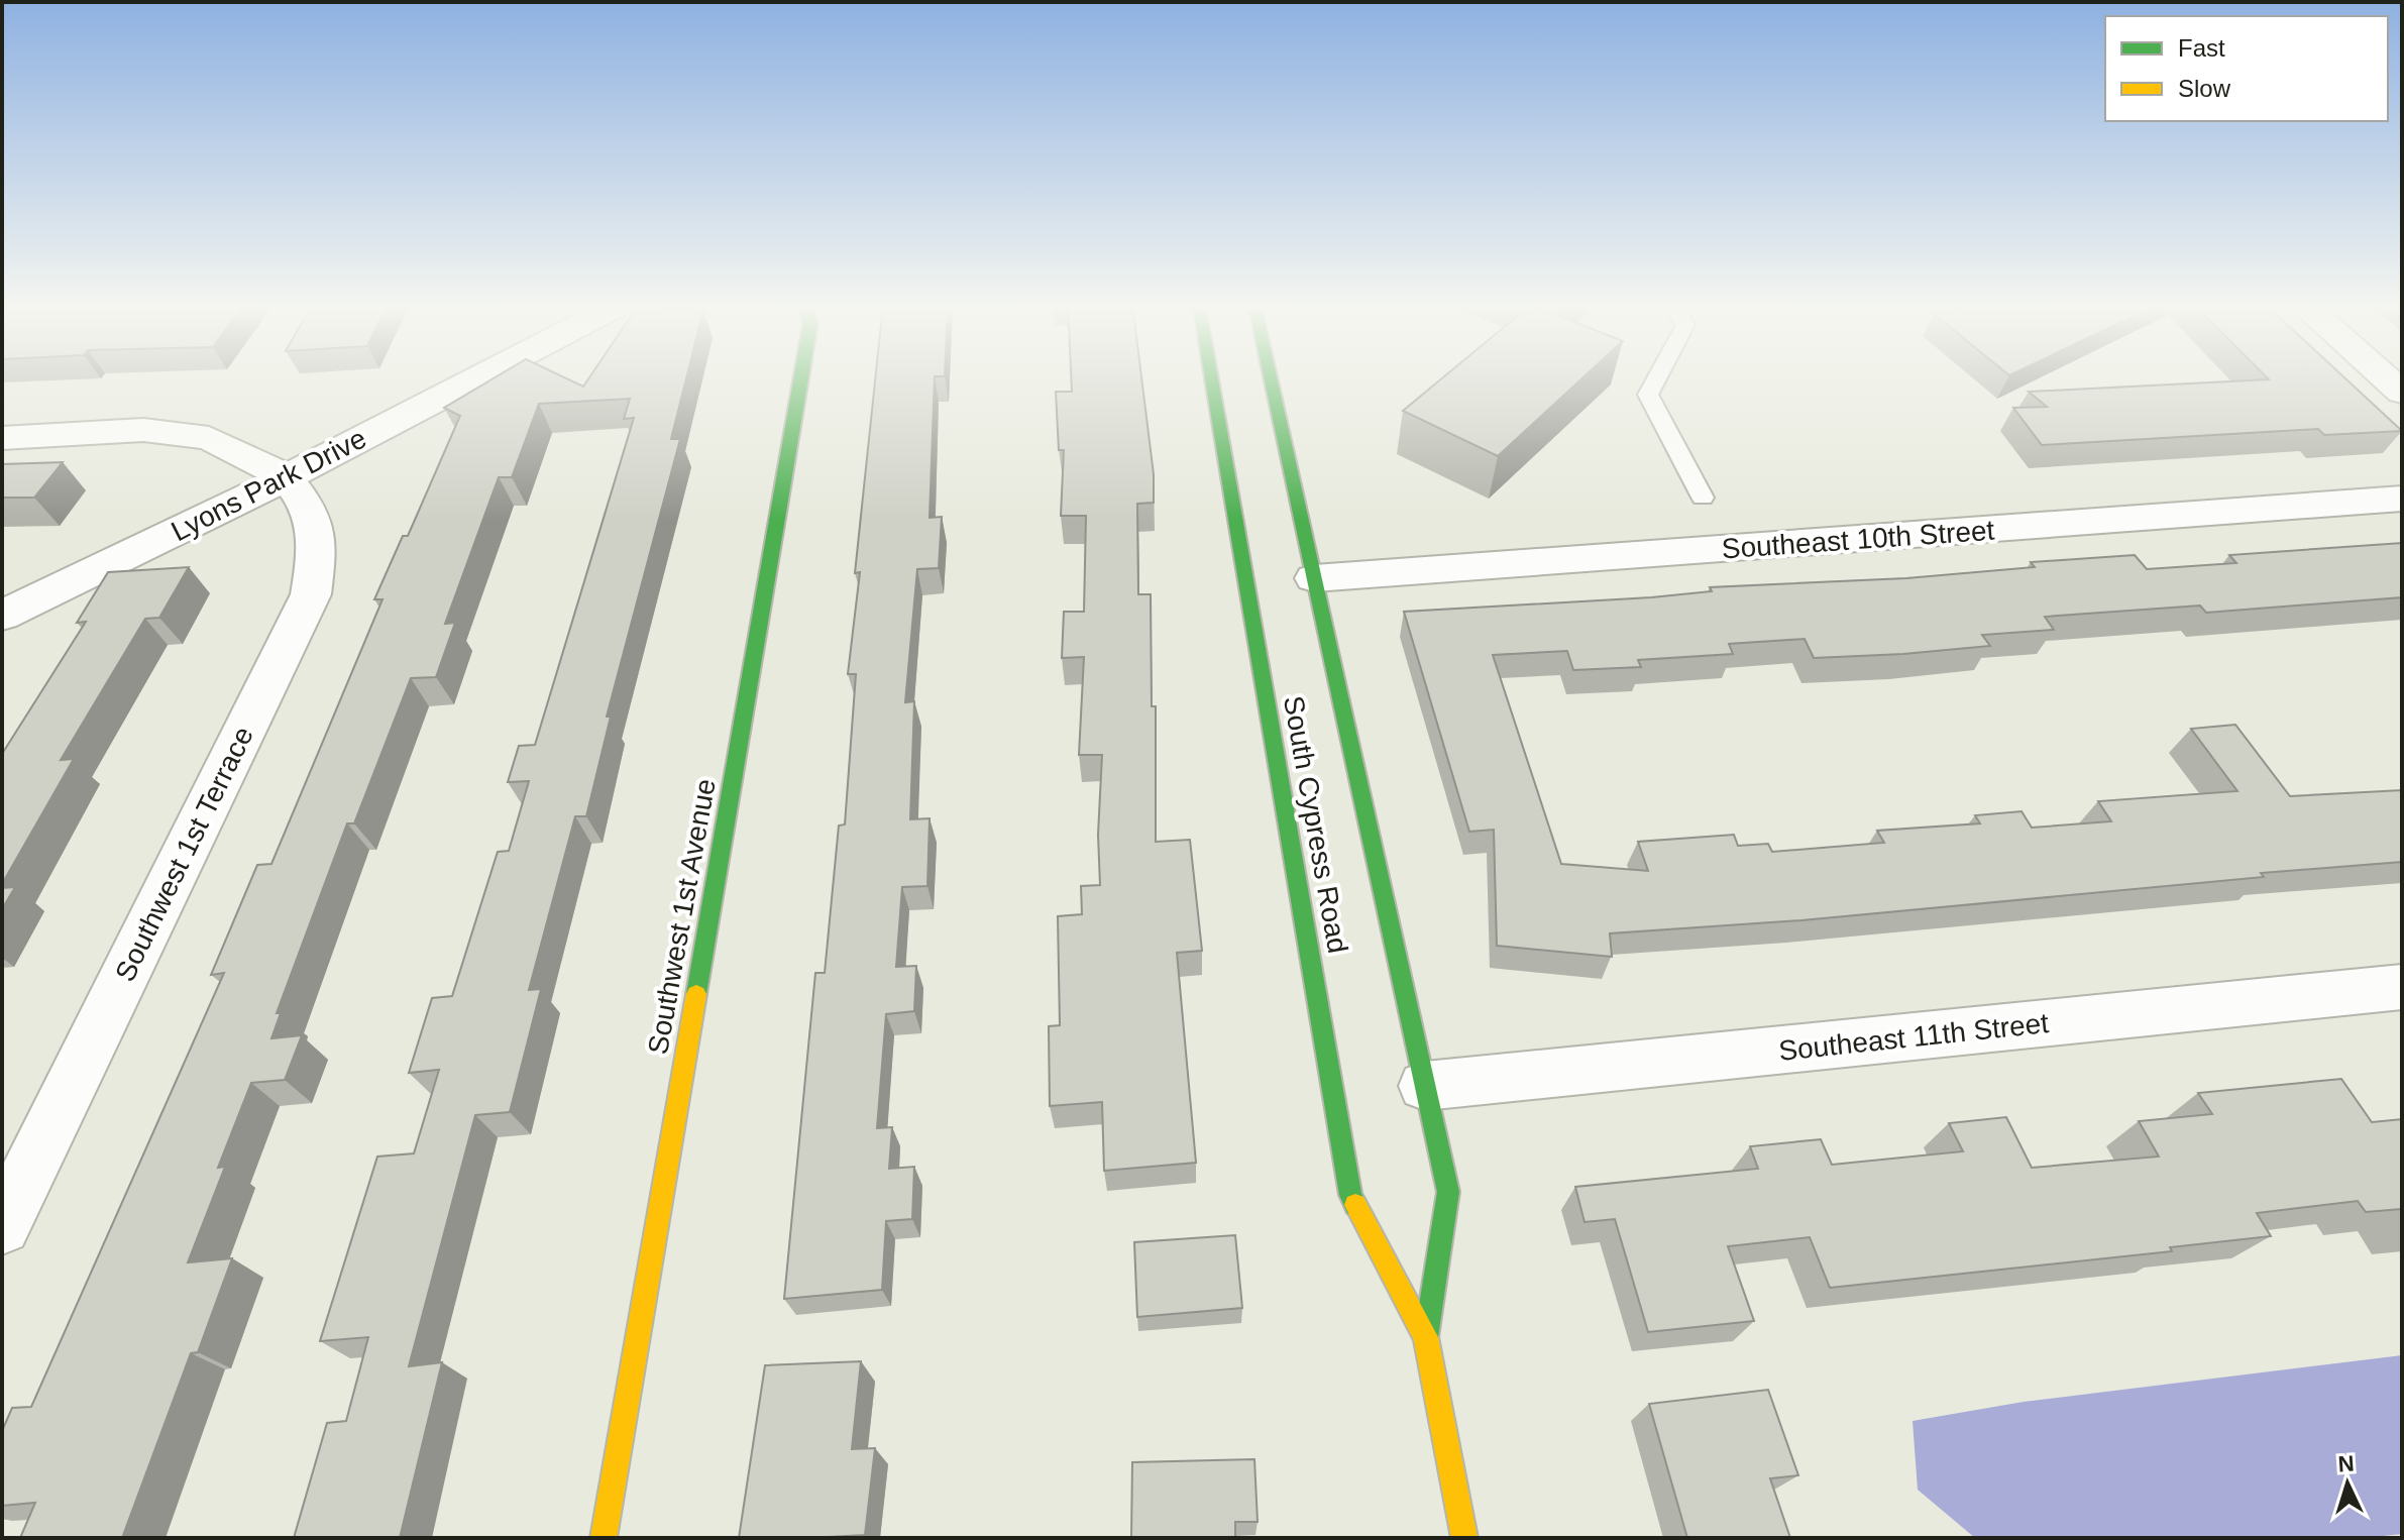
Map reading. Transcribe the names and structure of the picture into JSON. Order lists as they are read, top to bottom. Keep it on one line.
{"streets":{"street":["Lyons Park Drive","Southeast 10th Street","South Cypress Road","Southwest 1st Terrace","Southwest 1st Avenue","Southeast 11th Street"]},"crossings":[["Lyons Park Drive","Southwest 1st Terrace"],["Southeast 10th Street","South Cypress Road"],["South Cypress Road","Southeast 11th Street"]],"legend":["Fast","Slow"],"north":"top"}
